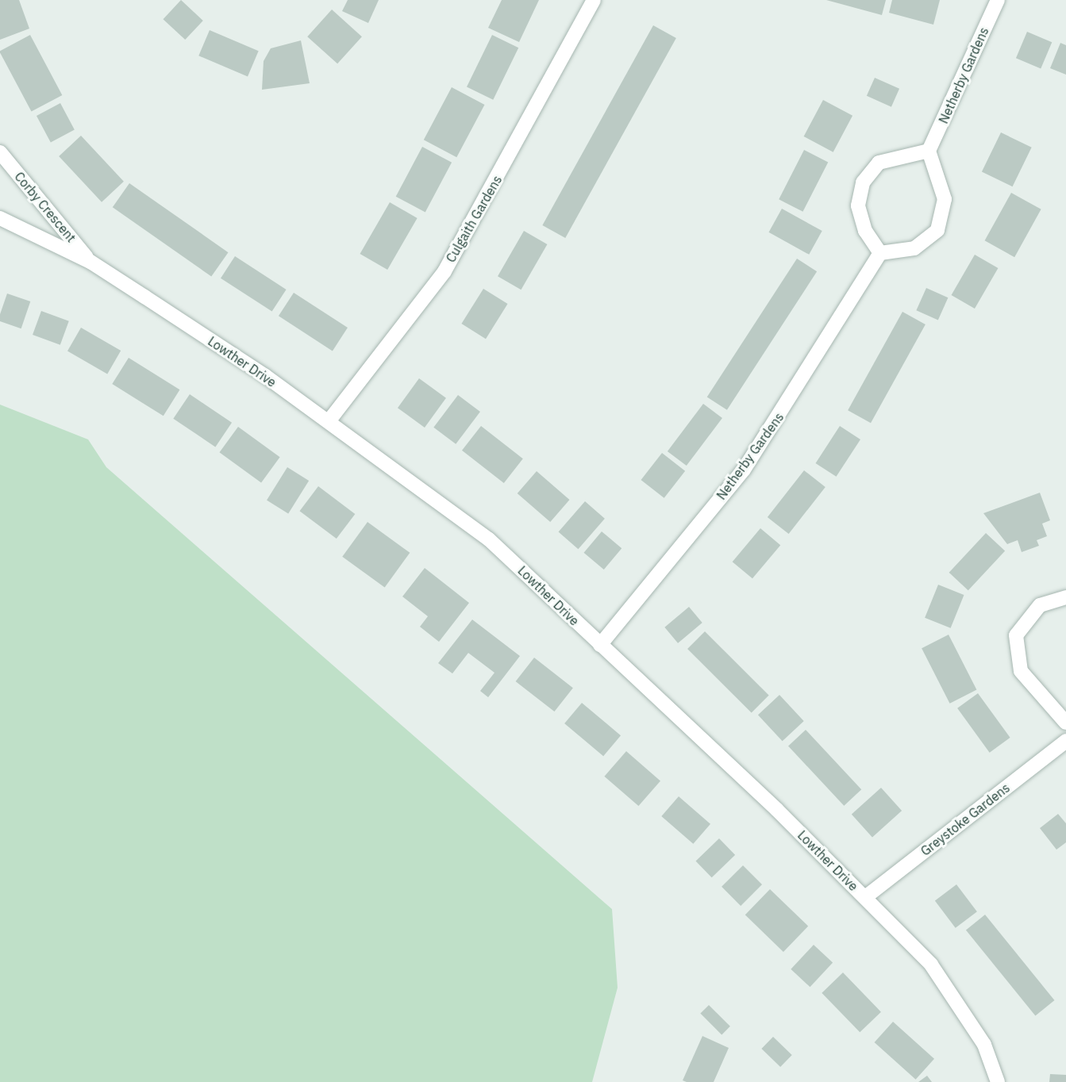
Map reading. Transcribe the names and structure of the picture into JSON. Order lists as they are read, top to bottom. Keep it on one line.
{"streets":{"street":["Netherby Gardens","Corby Crescent","Culgaith Gardens","Lowther Drive","Greystoke Gardens"]},"crossings":[["Netherby Gardens","Lowther Drive"],["Corby Crescent","Lowther Drive"],["Culgaith Gardens","Lowther Drive"],["Lowther Drive","Greystoke Gardens"]]}
